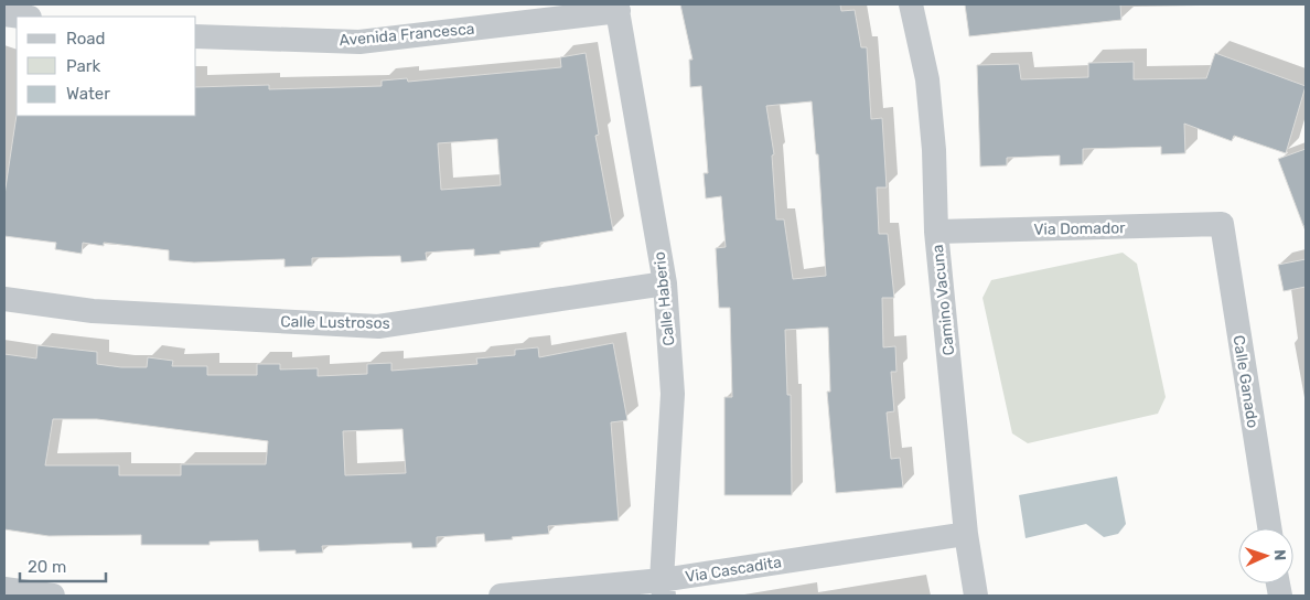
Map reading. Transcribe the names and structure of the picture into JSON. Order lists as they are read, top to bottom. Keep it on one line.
{"streets":{"street":["Avenida Francesca","Via Domador","Calle Haberio","Camino Vacuna","Calle Lustrosos","Calle Ganado","Via Cascadita"]},"crossings":[["Avenida Francesca","Calle Haberio"],["Via Domador","Camino Vacuna"],["Via Domador","Calle Ganado"],["Calle Haberio","Calle Lustrosos"],["Calle Haberio","Via Cascadita"],["Camino Vacuna","Via Cascadita"]],"legend":["Road","Park","Water"],"scale_bar":"20 m","north":"right"}
